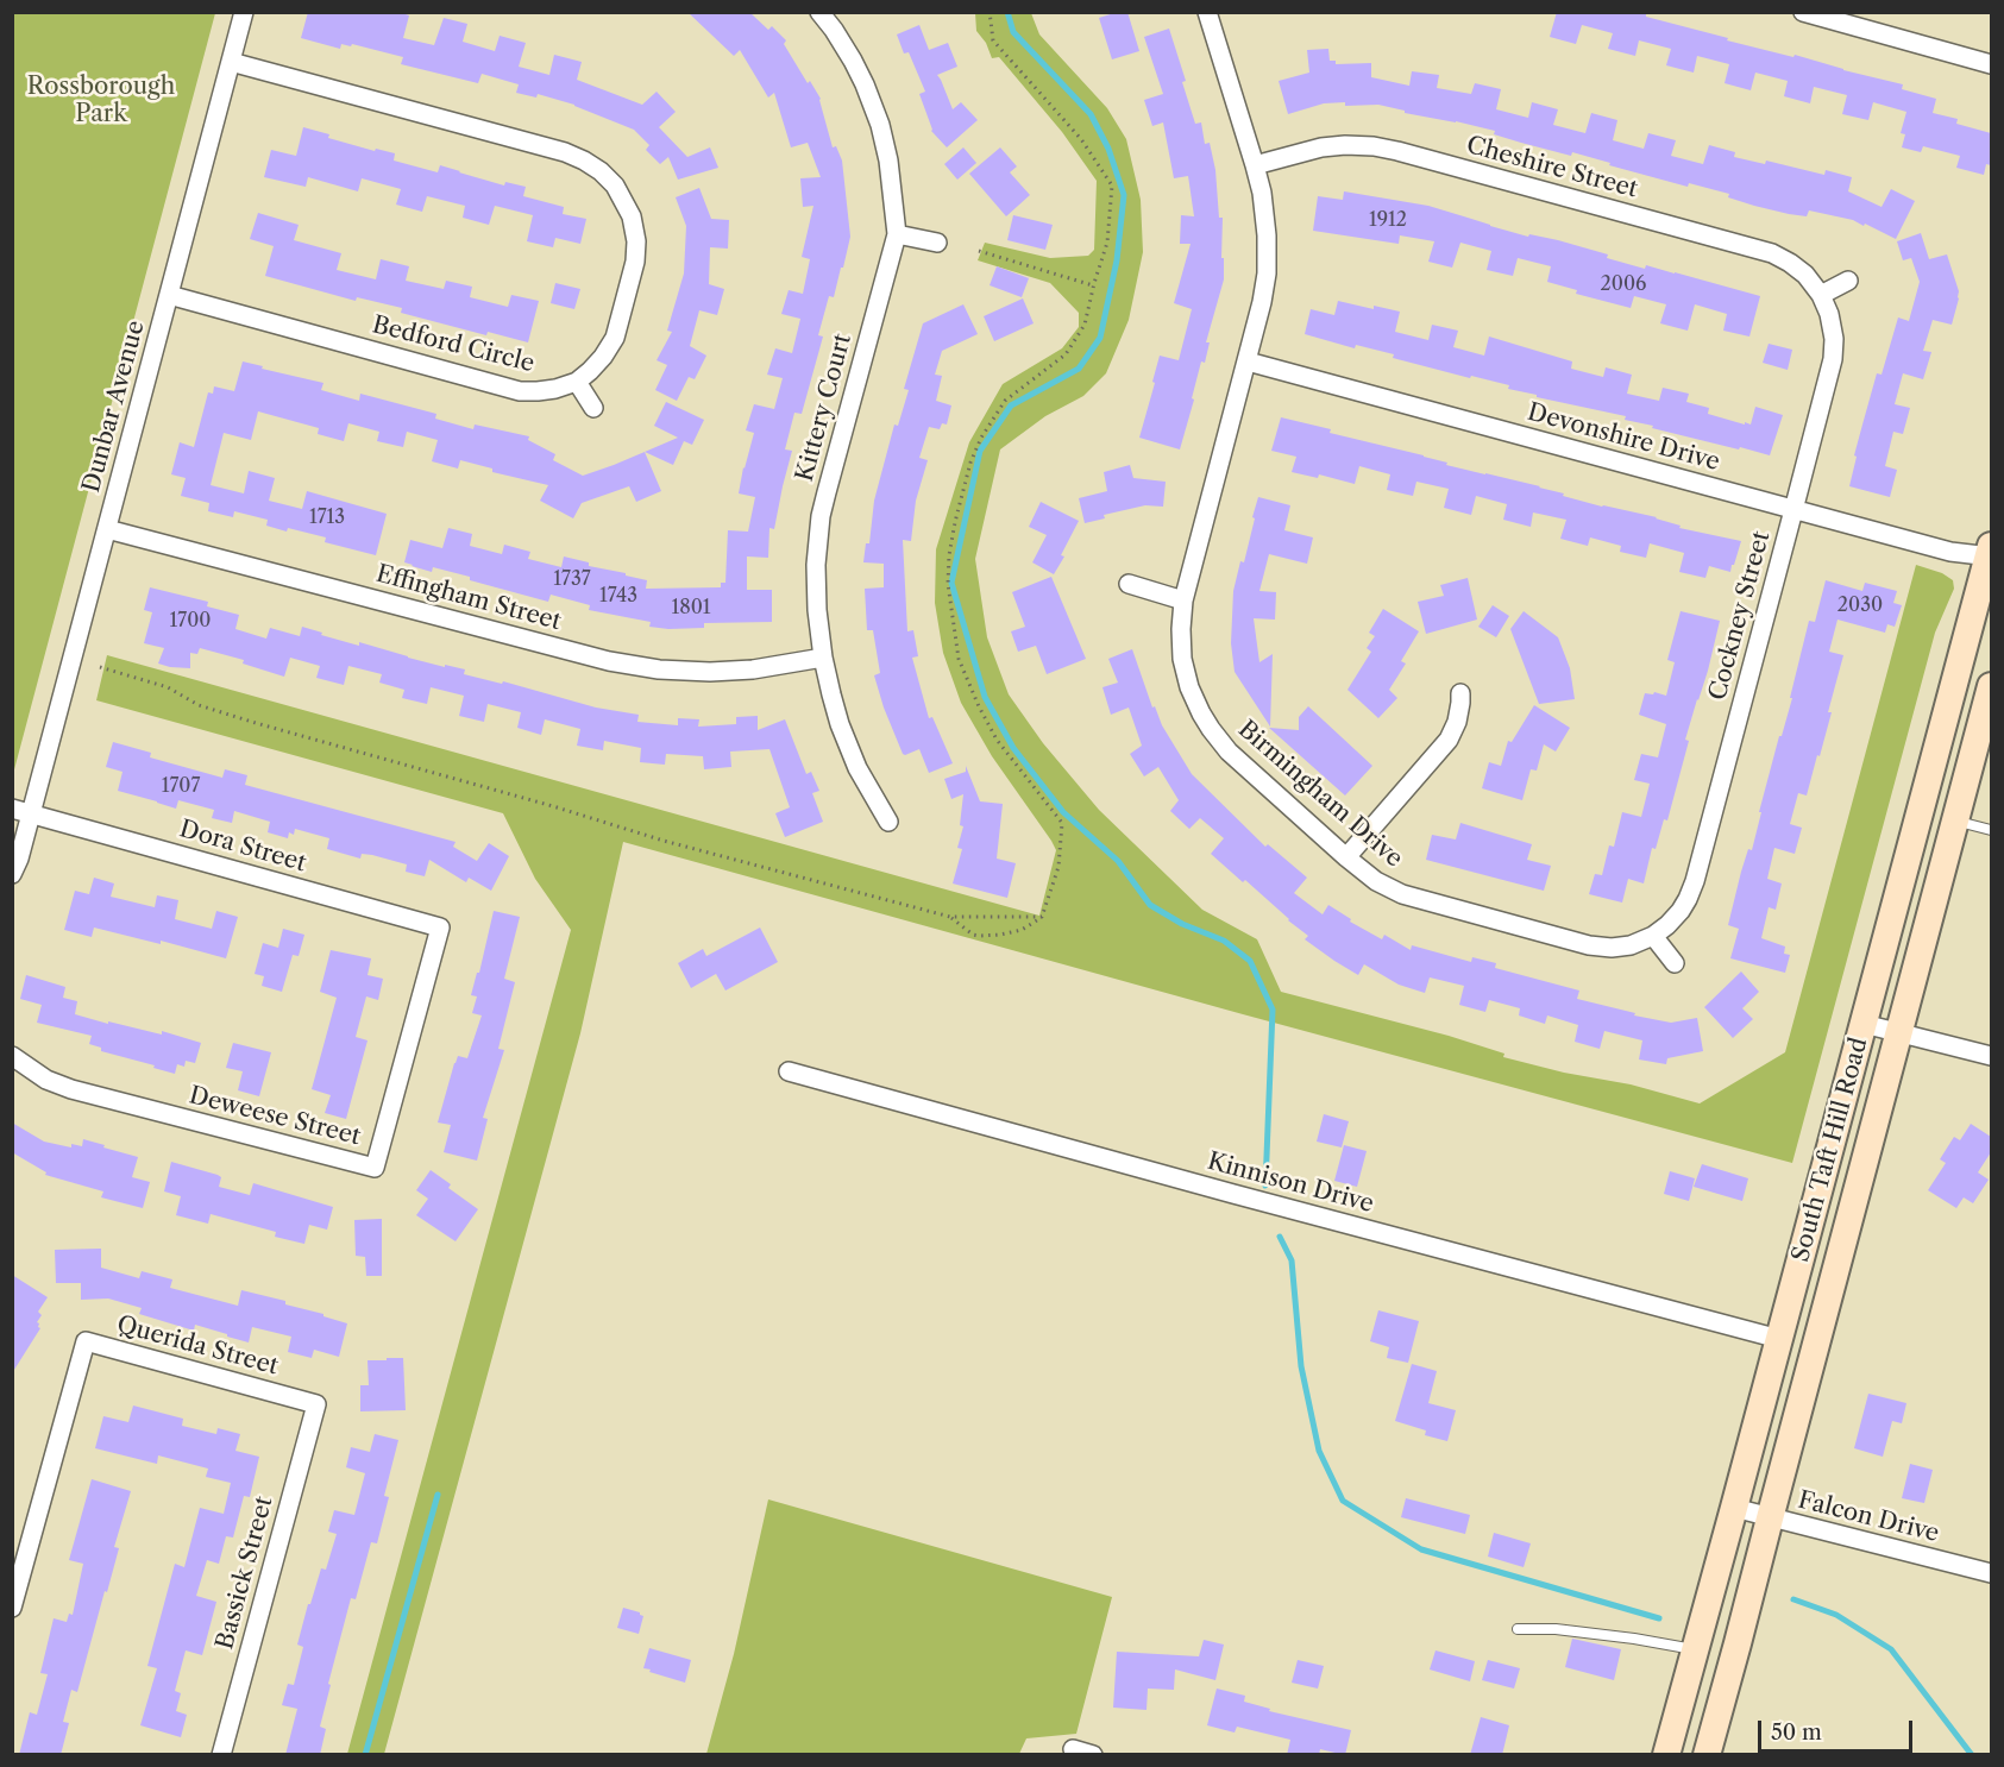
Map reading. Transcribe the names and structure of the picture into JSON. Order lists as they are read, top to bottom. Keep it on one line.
{"streets":{"main road":["South Taft Hill Road"],"street":["Cheshire Street","Bedford Circle","Dunbar Avenue","Kittery Court","Devonshire Drive","Effingham Street","Cockney Street","Birmingham Drive","Dora Street","Deweese Street","Kinnison Drive","Querida Street","Falcon Drive","Bassick Street"]},"crossings":[["Cheshire Street","Cockney Street"],["Cheshire Street","Birmingham Drive"],["Bedford Circle","Dunbar Avenue"],["Dunbar Avenue","Effingham Street"],["Dunbar Avenue","Dora Street"],["Kittery Court","Effingham Street"],["Devonshire Drive","Cockney Street"],["Devonshire Drive","Birmingham Drive"],["Devonshire Drive","South Taft Hill Road"],["Cockney Street","Birmingham Drive"],["Dora Street","Deweese Street"],["South Taft Hill Road","Kinnison Drive"],["South Taft Hill Road","Falcon Drive"],["Querida Street","Bassick Street"]],"parks":["Rossborough Park"],"house_numbers":["1912","2006","1713","1737","1743","2030","1801","1700","1707"],"scale_bar":"50 m"}
